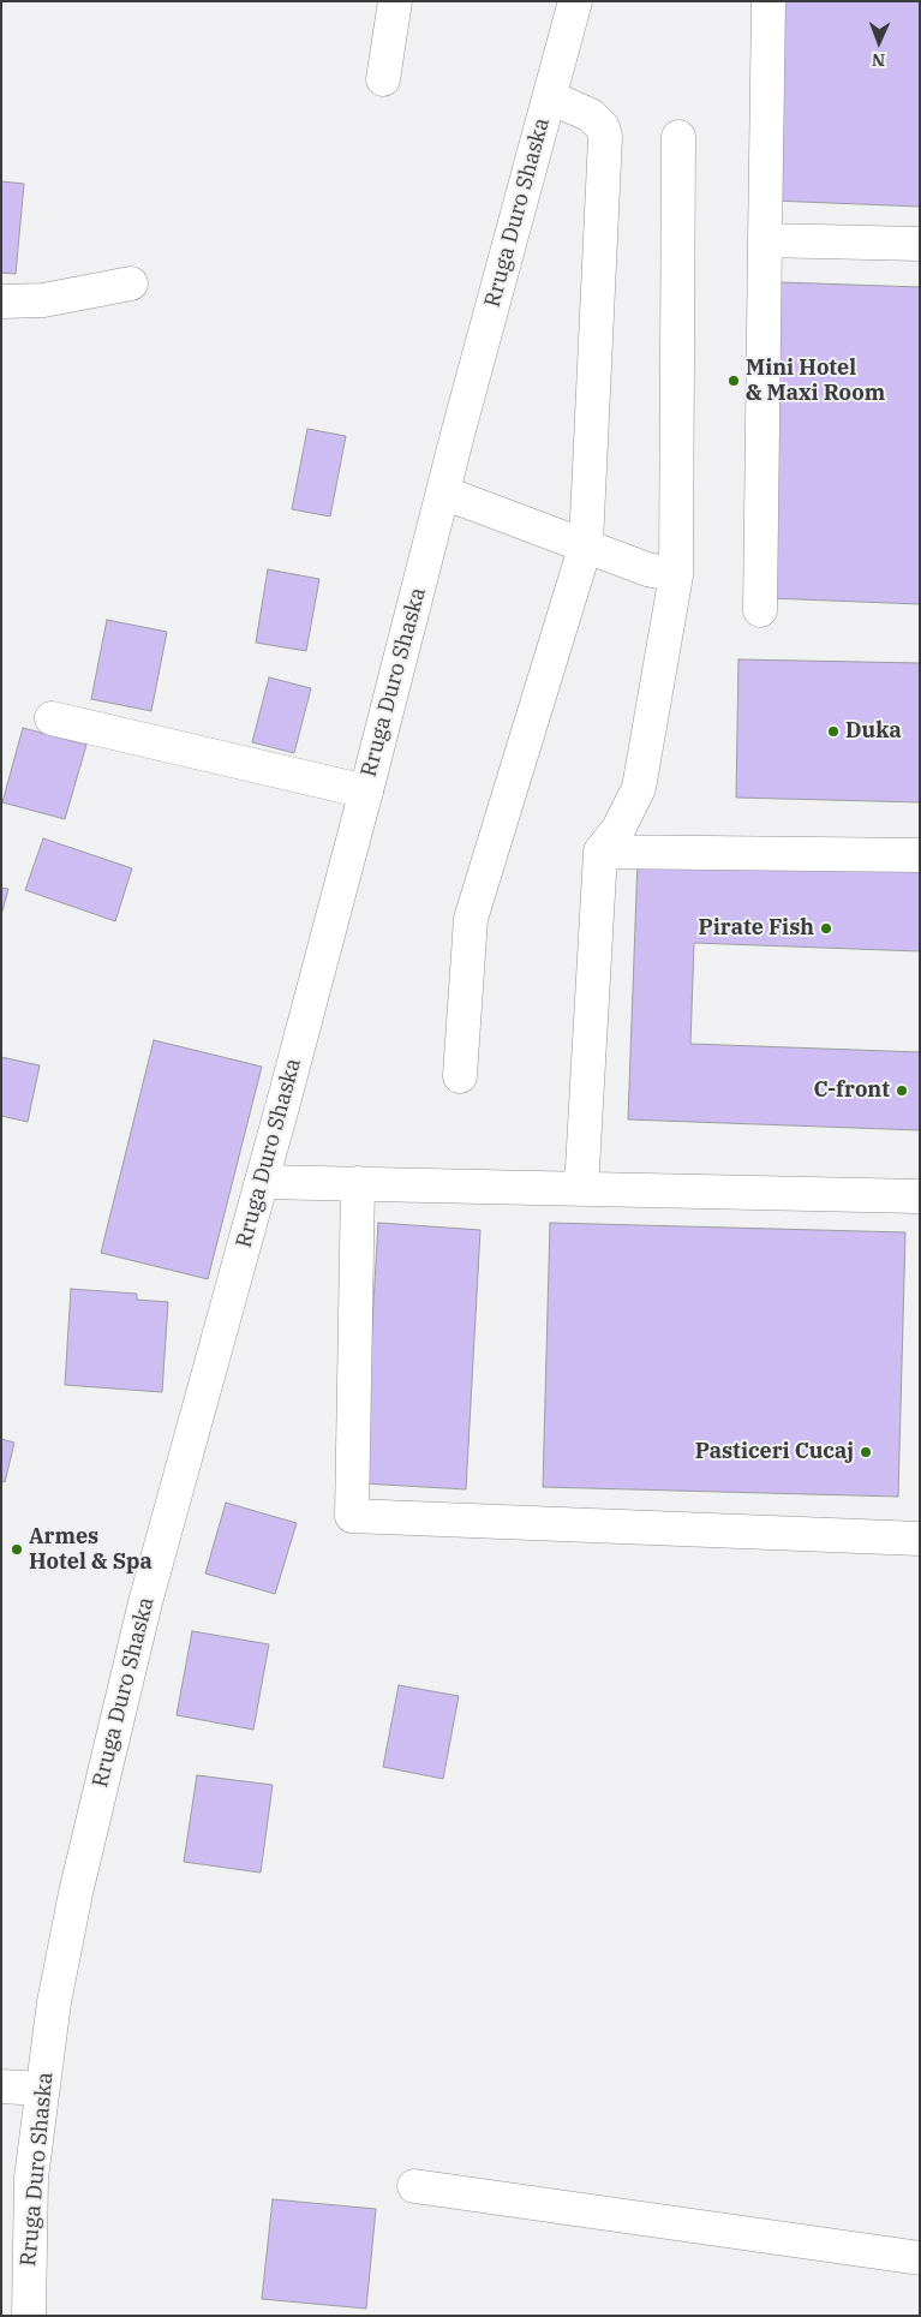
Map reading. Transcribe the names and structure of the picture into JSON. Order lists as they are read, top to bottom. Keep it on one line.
{"streets":{"main road":["Rruga Duro Shaska"]},"places":["Mini Hotel & Maxi Room","Duka","Pirate Fish","C-front","Pasticeri Cucaj","Armes Hotel & Spa"],"north":"bottom"}
